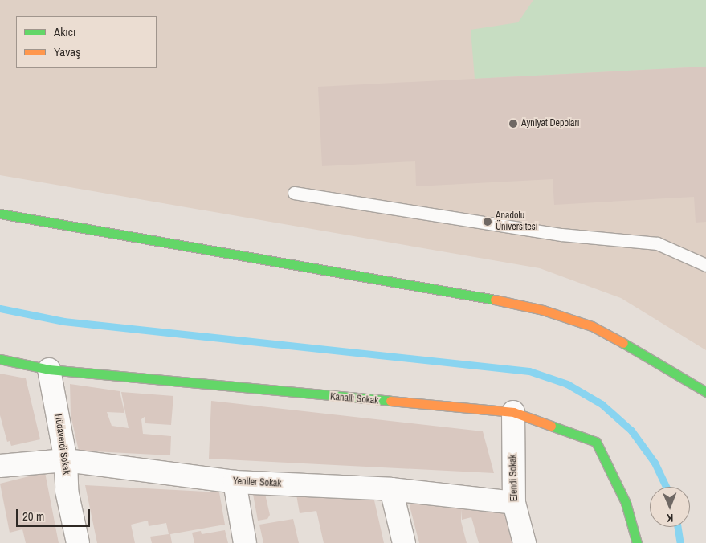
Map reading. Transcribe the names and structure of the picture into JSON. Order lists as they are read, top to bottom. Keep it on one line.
{"streets":{"main road":["Kanallı Sokak"],"street":["Hüdaverdi Sokak","Efendi Sokak","Yeniler Sokak"]},"crossings":[["Kanallı Sokak","Hüdaverdi Sokak"],["Kanallı Sokak","Efendi Sokak"],["Hüdaverdi Sokak","Yeniler Sokak"],["Efendi Sokak","Yeniler Sokak"]],"places":["Ayniyat Depoları","Anadolu Üniversitesi"],"legend":["Akıcı","Yavaş"],"scale_bar":"20 m","north":"bottom"}
